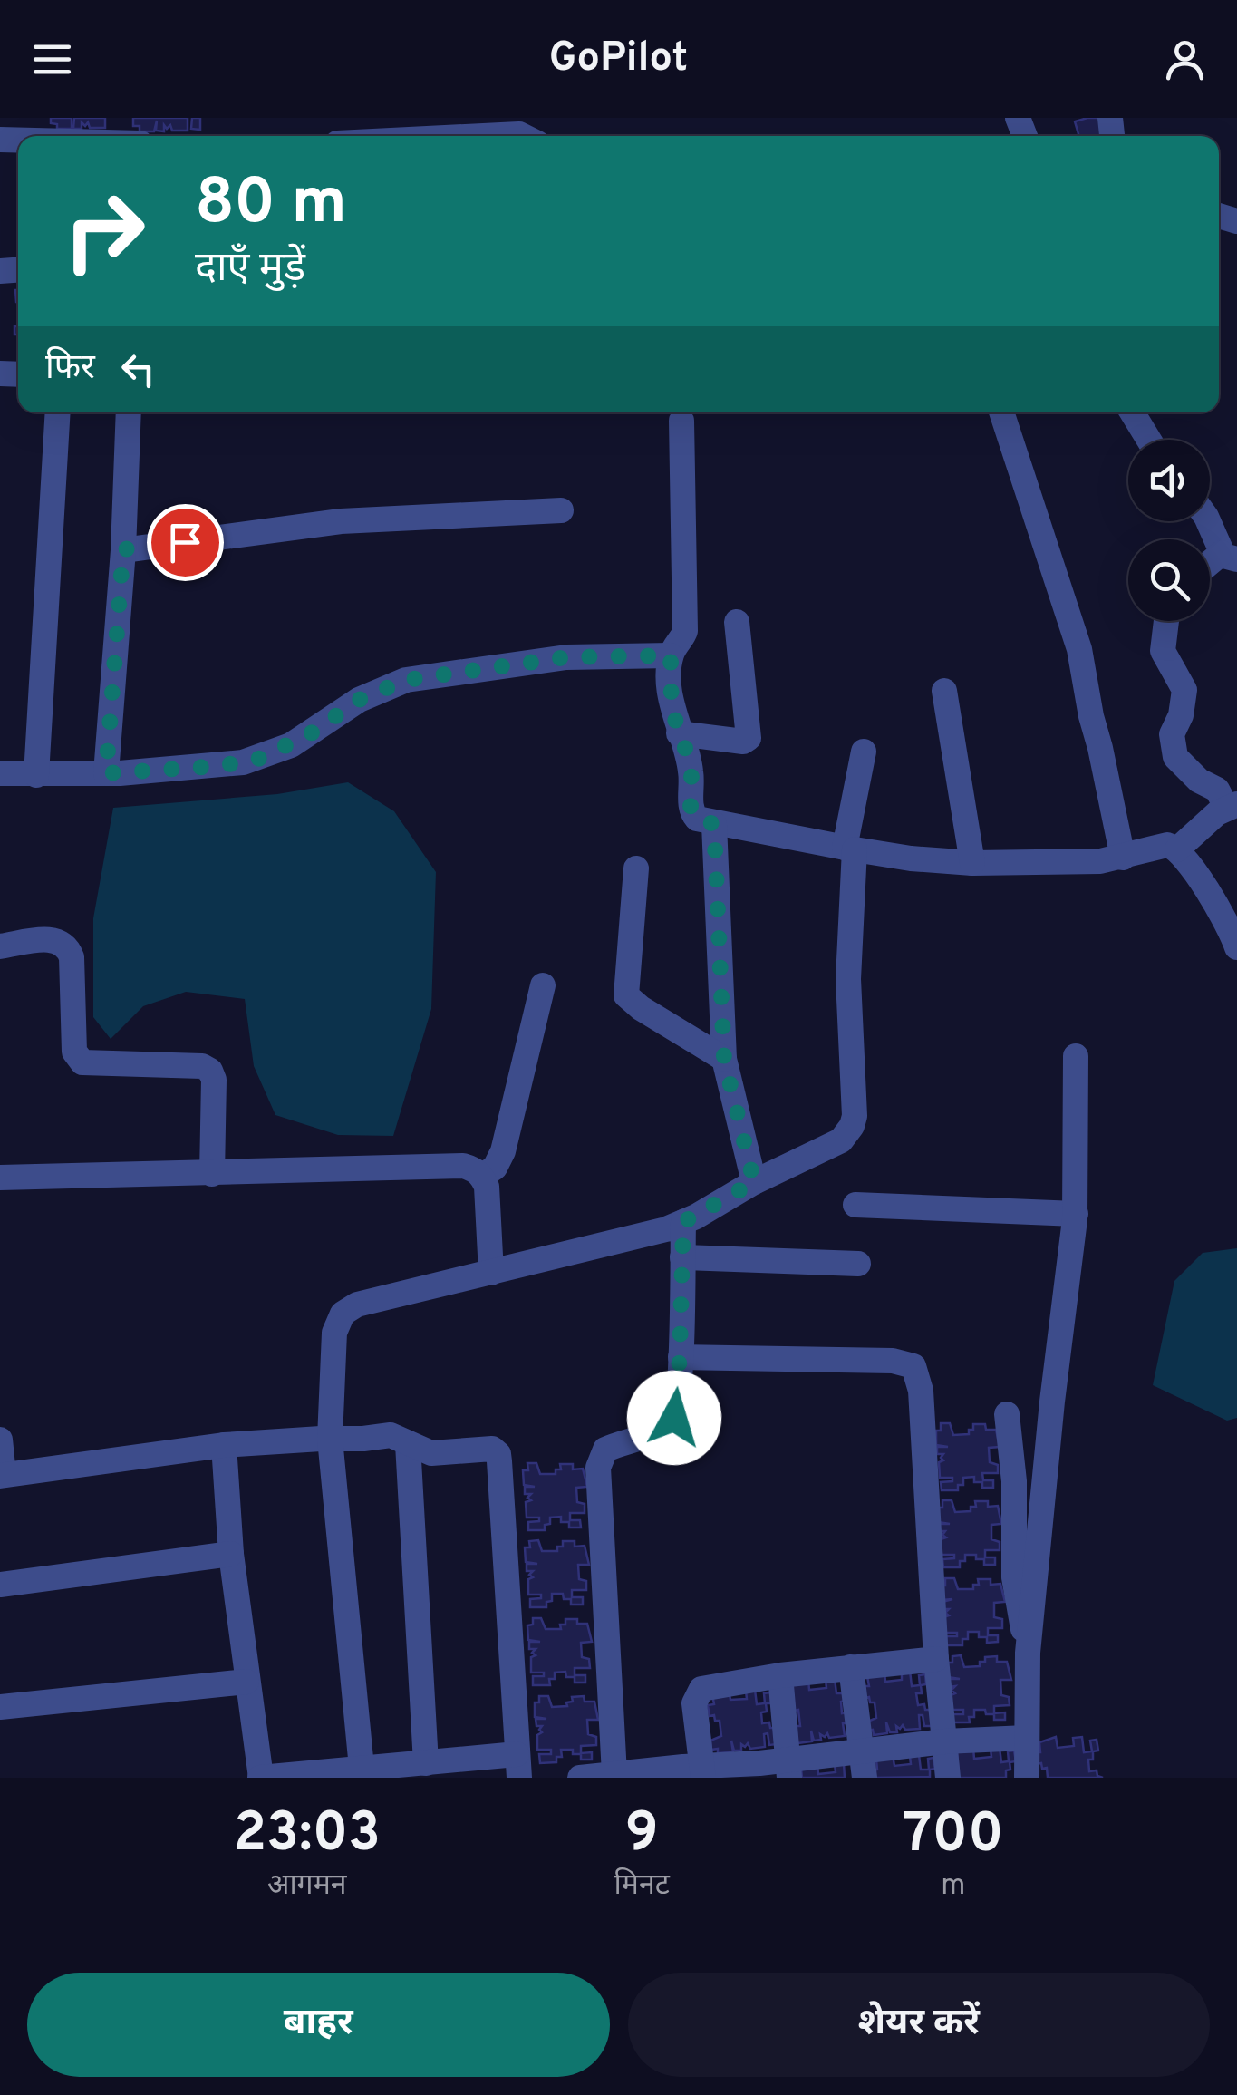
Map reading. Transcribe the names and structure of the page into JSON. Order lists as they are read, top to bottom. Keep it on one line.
{"page":{"header":"GoPilot","turn":["80 m","दाएँ मुड़ें"],"then":"फिर","eta":["23:03","आगमन","9","मिनट","700","m"],"buttons":["बाहर","शेयर करें"]}}
